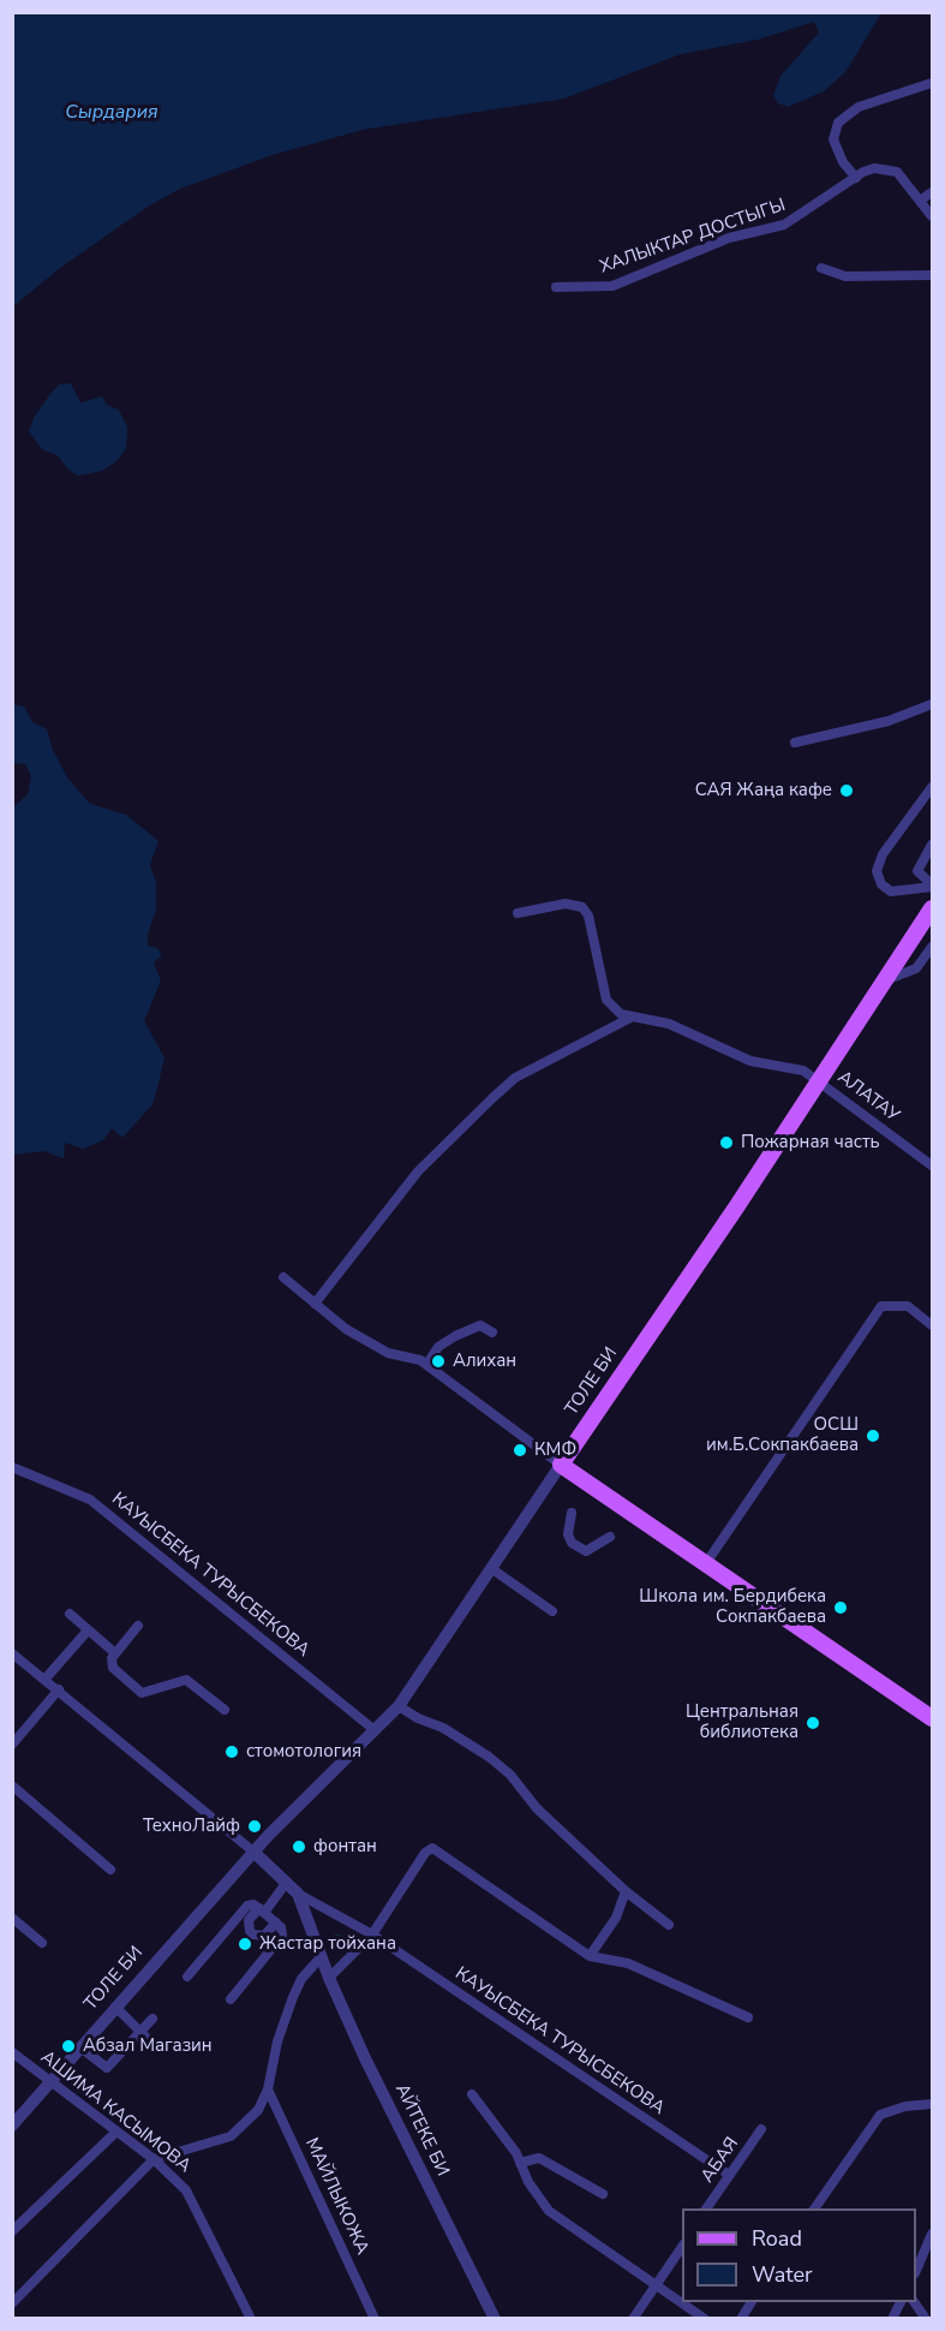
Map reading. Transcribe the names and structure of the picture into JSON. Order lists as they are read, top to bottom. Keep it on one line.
{"streets":{"main road":["ТОЛЕ БИ"],"street":["ХАЛЫКТАР ДОСТЫГЫ","АЛАТАУ","КАУЫСБЕКА ТУРЫСБЕКОВА","АШИМА КАСЫМОВА","АЙТЕКЕ БИ","АБАЯ","МАЙЛЫКОЖА"]},"crossings":[["АЛАТАУ","ТОЛЕ БИ"],["ТОЛЕ БИ","КАУЫСБЕКА ТУРЫСБЕКОВА"],["ТОЛЕ БИ","АШИМА КАСЫМОВА"],["КАУЫСБЕКА ТУРЫСБЕКОВА","АЙТЕКЕ БИ"],["КАУЫСБЕКА ТУРЫСБЕКОВА","АБАЯ"]],"water":["Сырдария"],"places":["САЯ Жаңа кафе","Пожарная часть","Алихан","ОСШ им.Б.Сокпакбаева","КМФ","Школа им. Бердибека Сокпакбаева","Центральная библиотека","стомотология","ТехноЛайф","фонтан","Жастар тойхана","Абзал Магазин"],"legend":["Road","Water"]}
